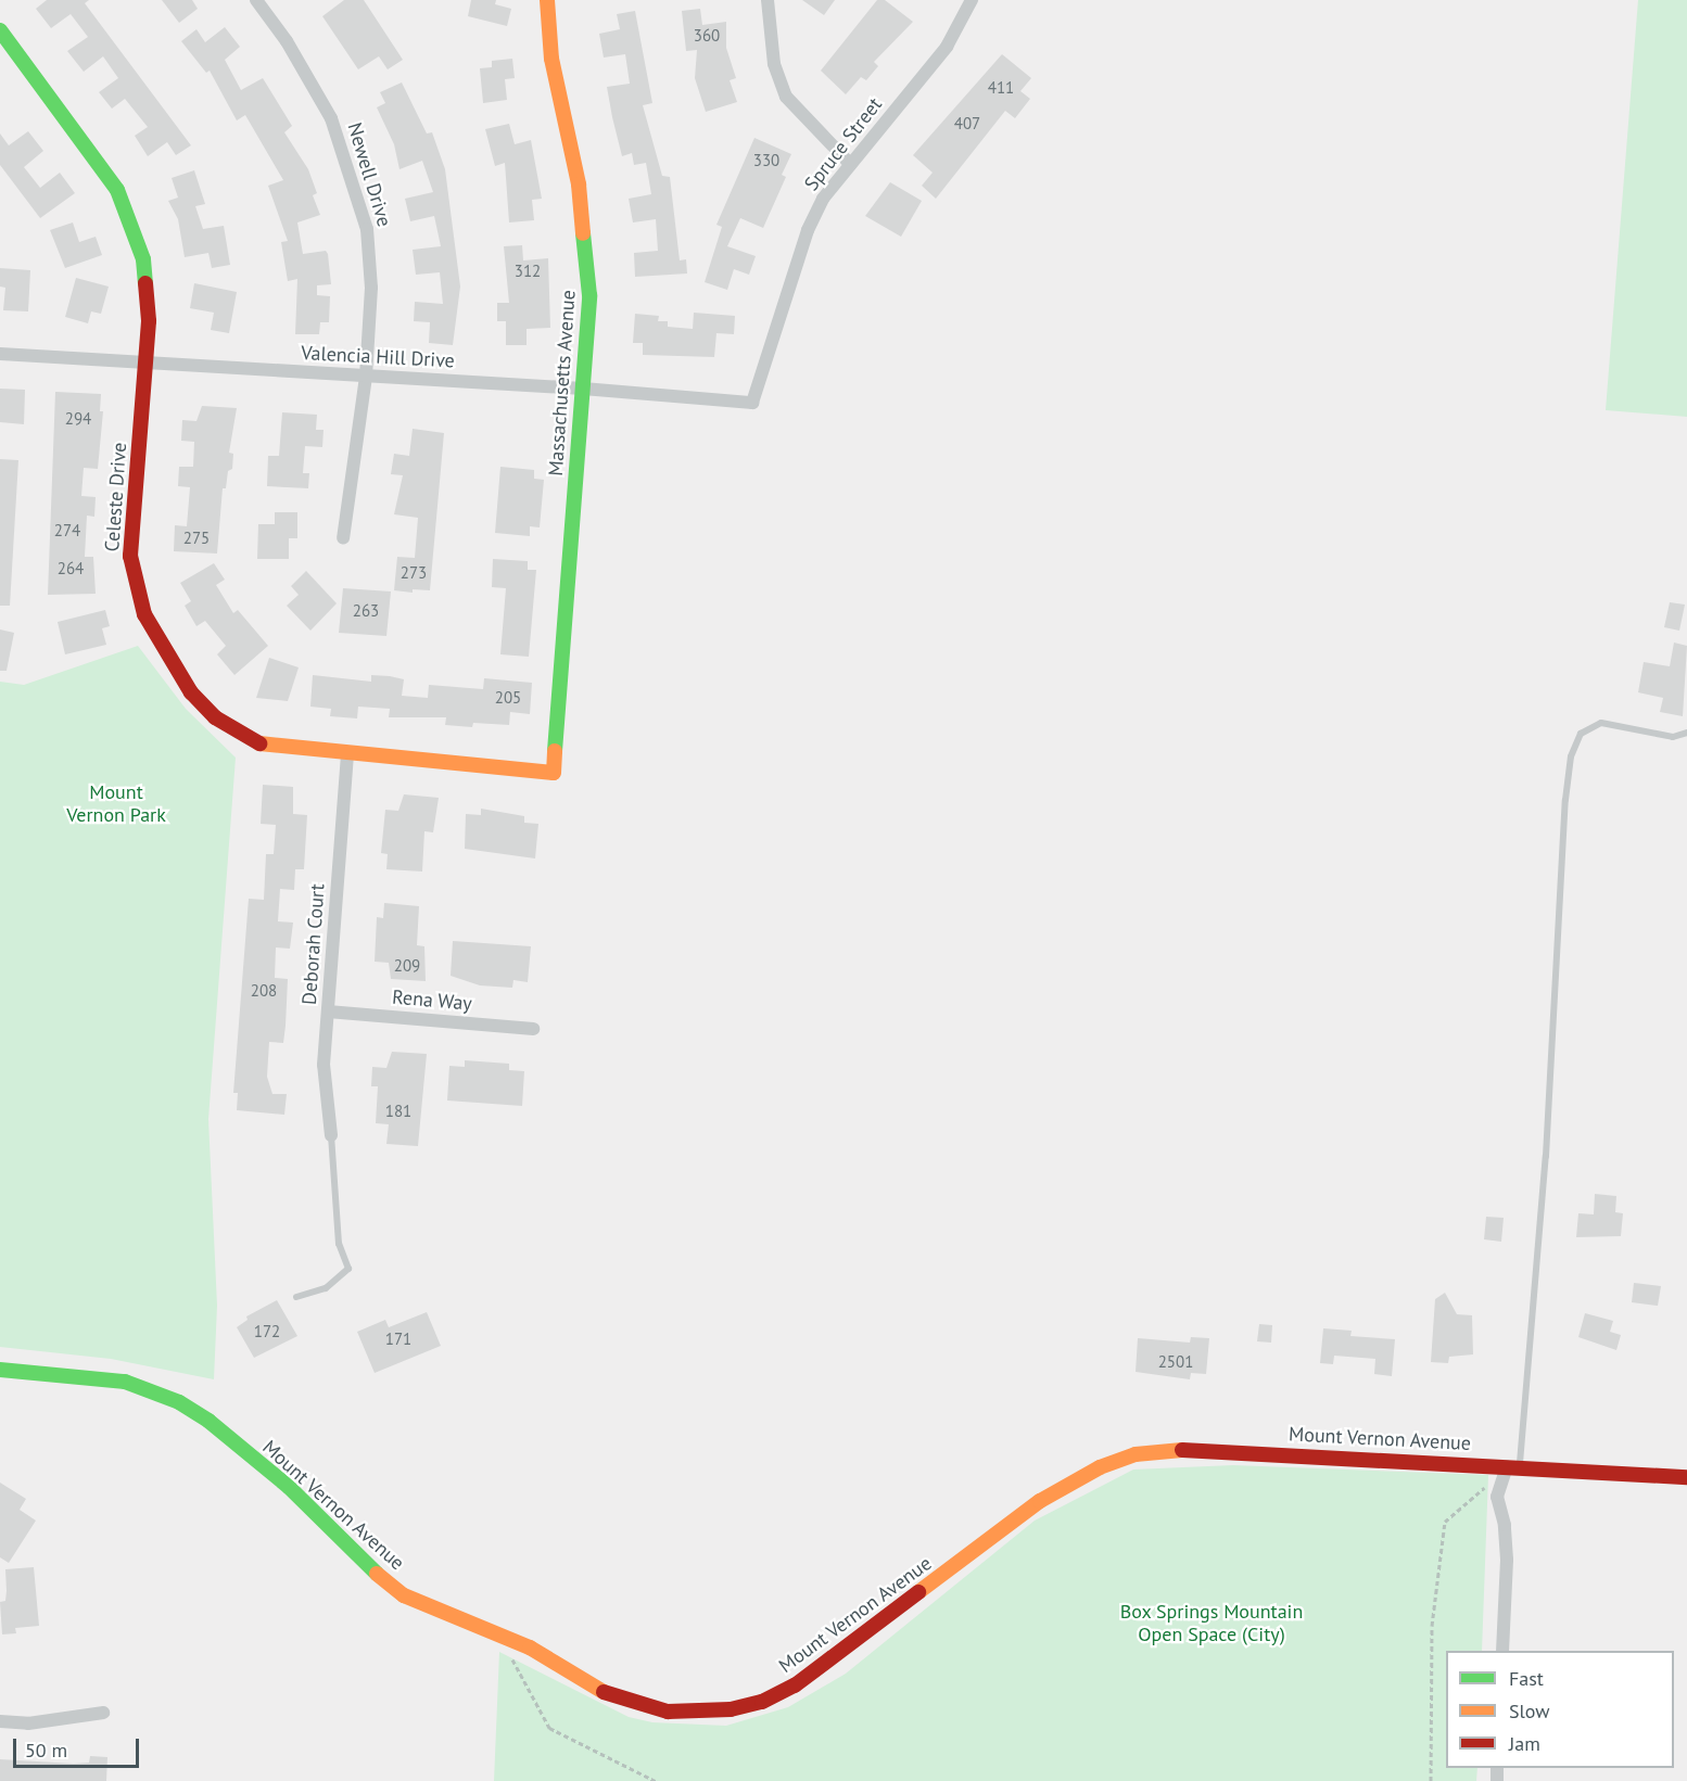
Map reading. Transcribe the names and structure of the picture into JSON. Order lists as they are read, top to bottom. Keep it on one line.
{"streets":{"street":["Spruce Street","Newell Drive","Valencia Hill Drive","Massachusetts Avenue","Celeste Drive","Deborah Court","Rena Way","Mount Vernon Avenue"]},"crossings":[["Spruce Street","Valencia Hill Drive"],["Newell Drive","Valencia Hill Drive"],["Valencia Hill Drive","Massachusetts Avenue"],["Valencia Hill Drive","Celeste Drive"],["Massachusetts Avenue","Celeste Drive"],["Celeste Drive","Deborah Court"],["Deborah Court","Rena Way"]],"parks":["Mount Vernon Park","Box Springs Mountain Open Space (City)"],"house_numbers":["360","411","407","330","312","294","274","275","264","273","263","205","209","208","181","172","171","2501"],"legend":["Fast","Slow","Jam"],"scale_bar":"50 m"}
